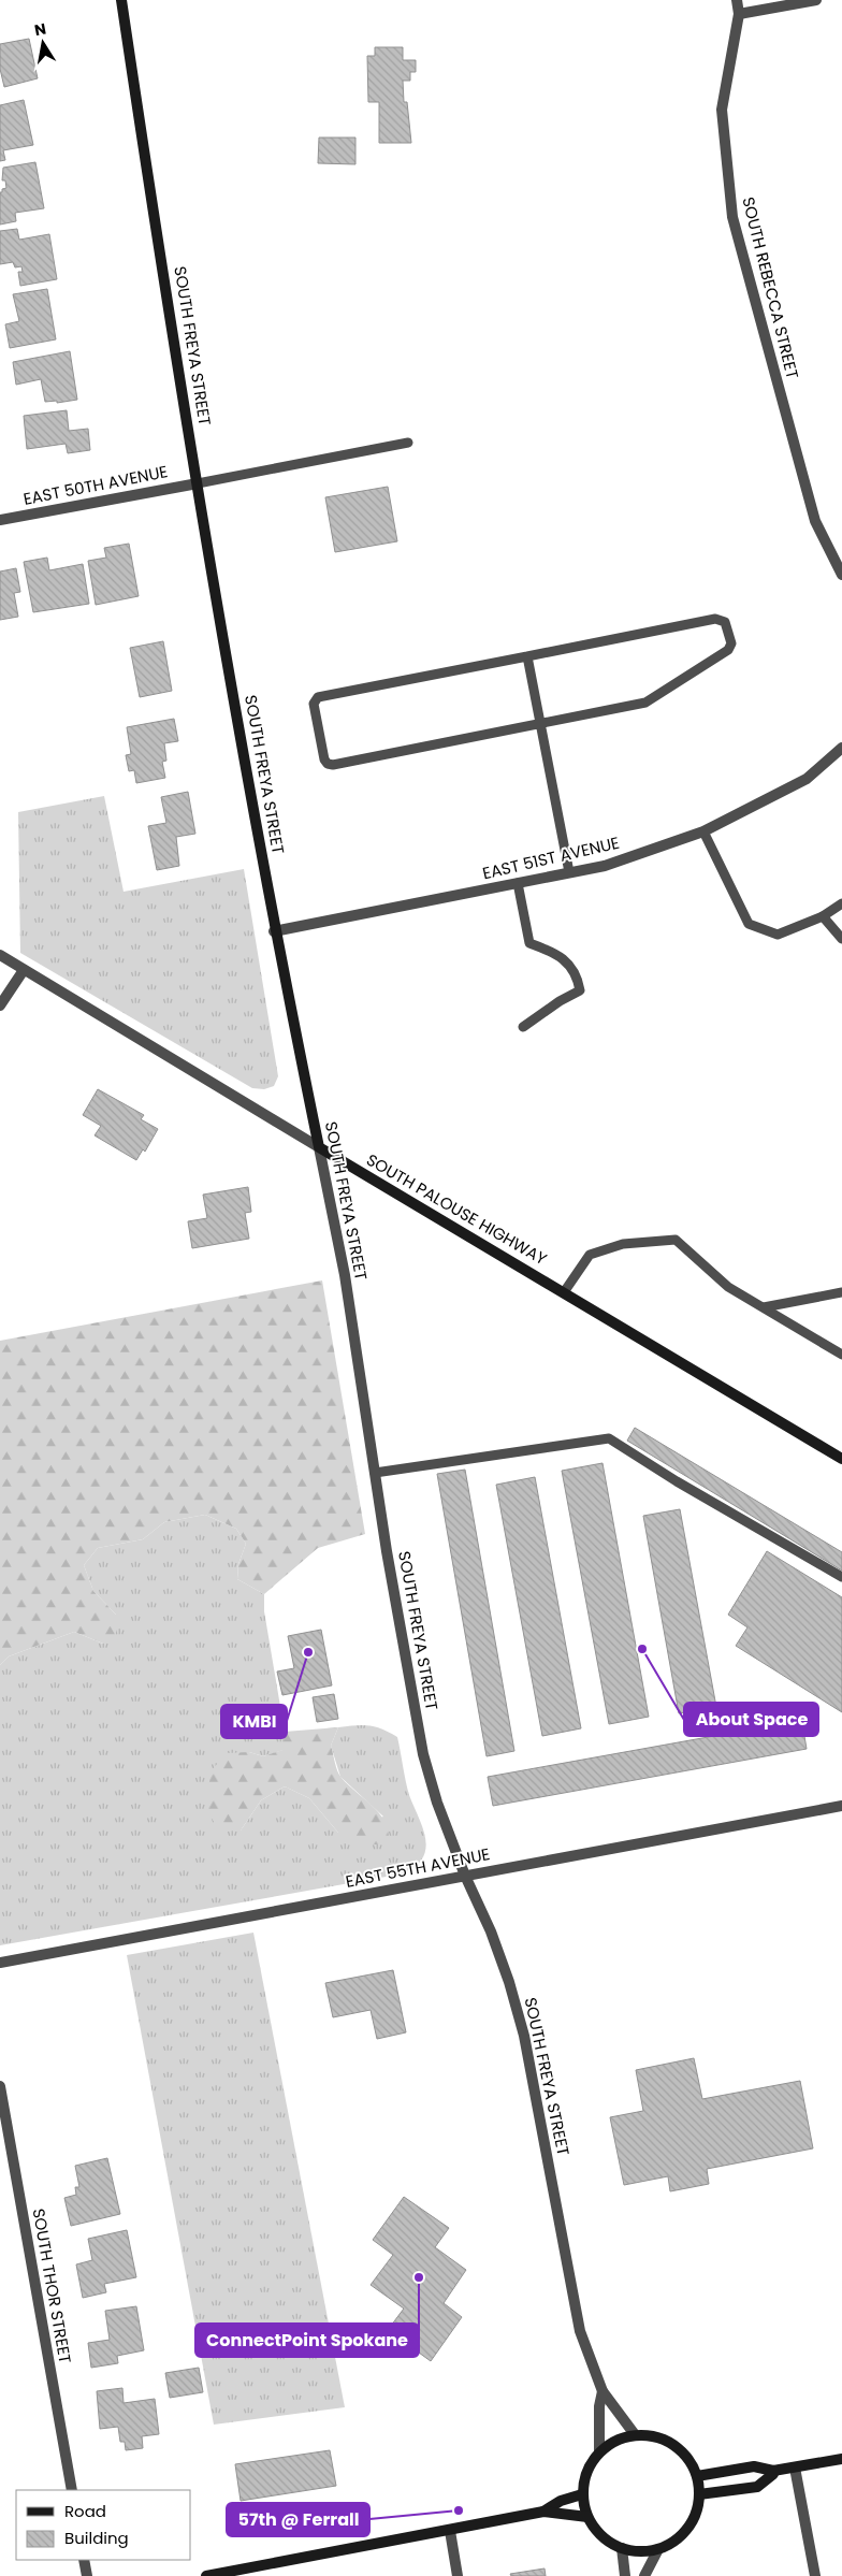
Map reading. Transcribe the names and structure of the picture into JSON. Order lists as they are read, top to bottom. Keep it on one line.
{"streets":{"main road":["SOUTH FREYA STREET","SOUTH PALOUSE HIGHWAY"],"street":["SOUTH REBECCA STREET","EAST 50TH AVENUE","EAST 51ST AVENUE","EAST 55TH AVENUE","SOUTH THOR STREET"]},"crossings":[["SOUTH FREYA STREET","EAST 50TH AVENUE"],["SOUTH FREYA STREET","EAST 51ST AVENUE"],["SOUTH FREYA STREET","SOUTH PALOUSE HIGHWAY"],["SOUTH FREYA STREET","EAST 55TH AVENUE"]],"places":["About Space","KMBI","ConnectPoint Spokane","57th @ Ferrall"],"legend":["Road","Building"],"north":"top"}
